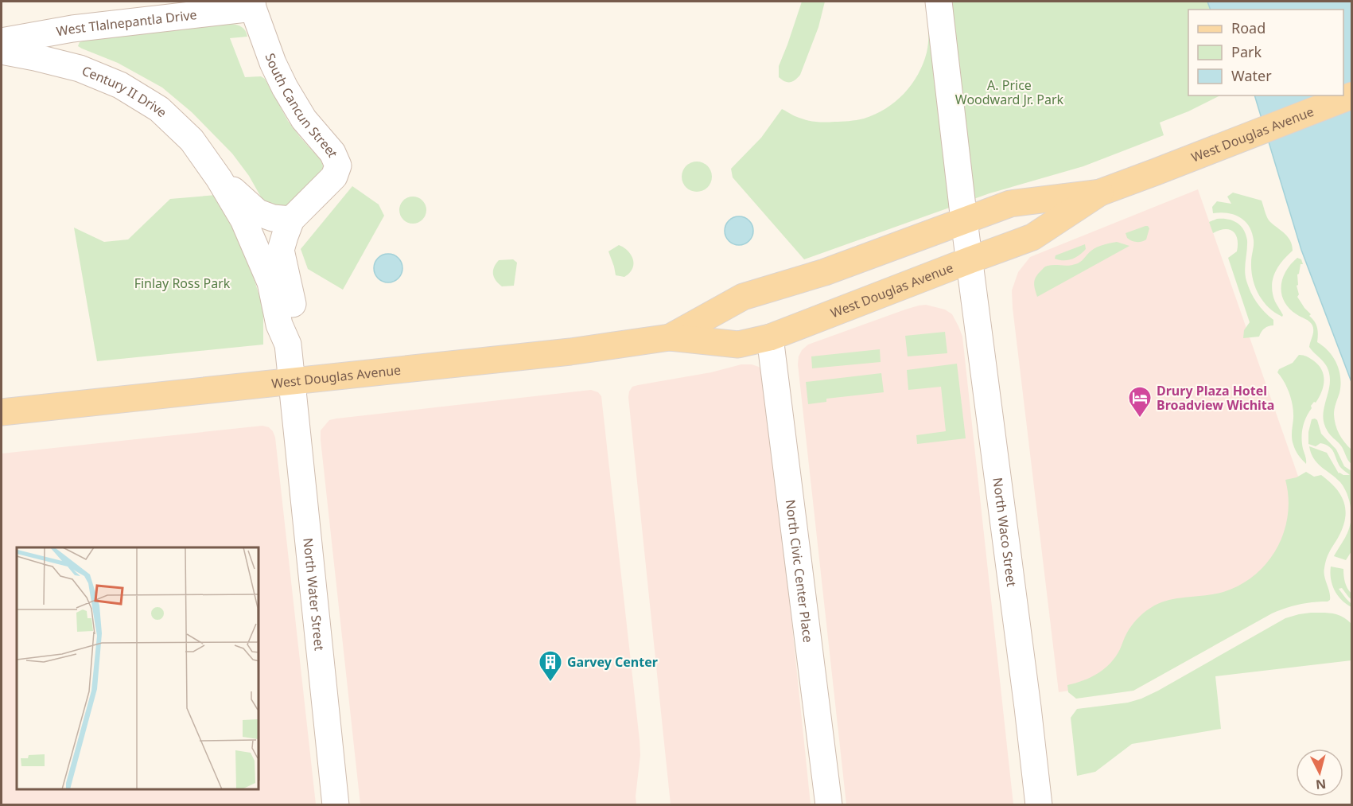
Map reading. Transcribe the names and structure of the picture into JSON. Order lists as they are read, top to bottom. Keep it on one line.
{"streets":{"main road":["West Douglas Avenue"],"street":["West Tlalnepantla Drive","Century II Drive","South Cancun Street","North Waco Street","North Civic Center Place","North Water Street"]},"crossings":[["West Tlalnepantla Drive","South Cancun Street"],["Century II Drive","South Cancun Street"],["Century II Drive","West Douglas Avenue"],["Century II Drive","North Water Street"],["West Douglas Avenue","North Waco Street"],["West Douglas Avenue","North Civic Center Place"],["West Douglas Avenue","North Water Street"]],"parks":["A. Price Woodward Jr. Park","Finlay Ross Park"],"places":{"hotel":["Drury Plaza Hotel Broadview Wichita"],"building":["Garvey Center"]},"legend":["Road","Park","Water"],"north":"bottom"}
